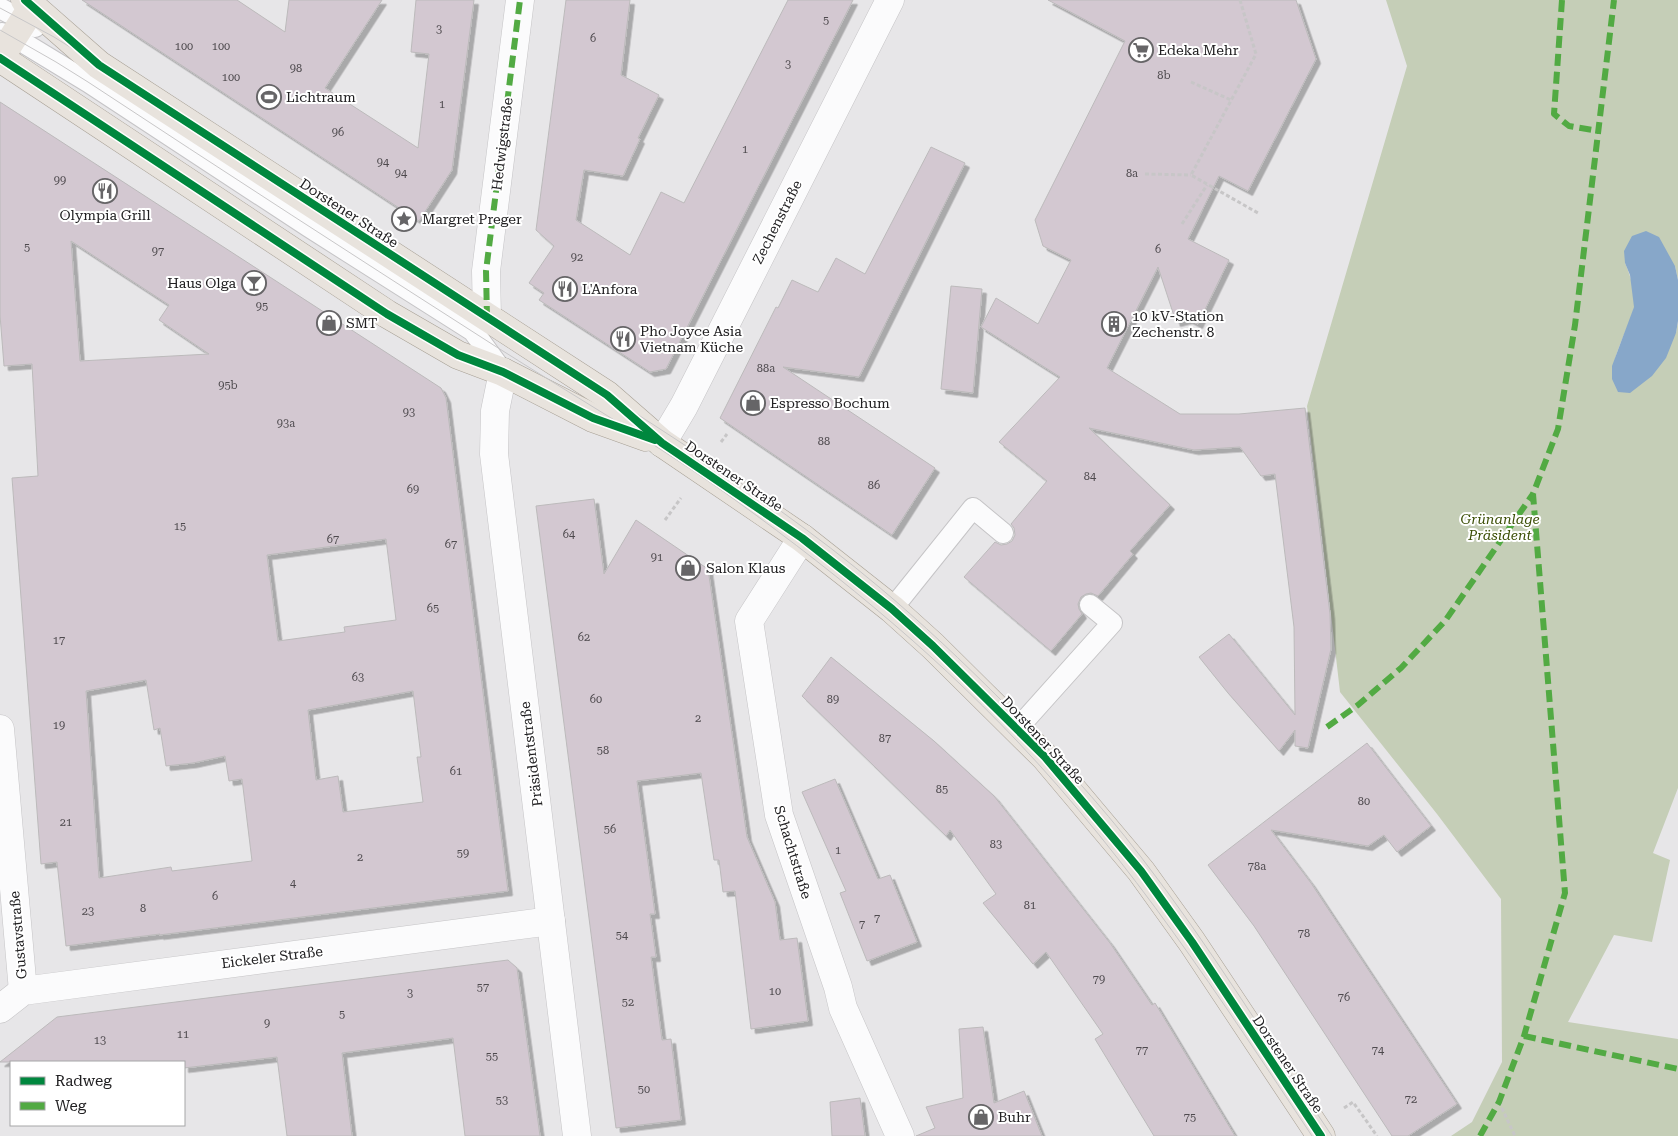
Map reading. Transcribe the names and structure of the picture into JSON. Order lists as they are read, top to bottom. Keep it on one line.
{"streets":{"main road":["Dorstener Straße"],"street":["Hedwigstraße","Zechenstraße","Präsidentstraße","Schachtstraße","Gustavstraße","Eickeler Straße"]},"crossings":[["Hedwigstraße","Dorstener Straße"],["Dorstener Straße","Zechenstraße"],["Dorstener Straße","Präsidentstraße"],["Dorstener Straße","Schachtstraße"],["Präsidentstraße","Eickeler Straße"],["Gustavstraße","Eickeler Straße"]],"parks":["Grünanlage Präsident"],"places":{"supermarket":["Edeka Mehr"],"sports":["Lichtraum"],"restaurant":["Olympia Grill","L'Anfora","Pho Joyce Asia Vietnam Küche"],"place":["Margret Preger"],"bar":["Haus Olga"],"shop":["SMT","Espresso Bochum","Salon Klaus","Buhr"],"building":["10 kV-Station Zechenstr. 8"]},"house_numbers":["5","3","6","100","100","3","98","8b","100","1","96","1","94","94","8a","99","5","6","97","92","95","88a","95b","93","93a","88","84","86","69","15","64","67","67","91","65","62","17","63","60","89","2","19","87","58","61","85","80","21","56","83","1","59","2","78a","4","6","81","8","23","7","7","78","54","79","57","10","3","76","52","5","9","11","13","77","74","55","50","72","53","75"],"legend":["Radweg","Weg"]}
